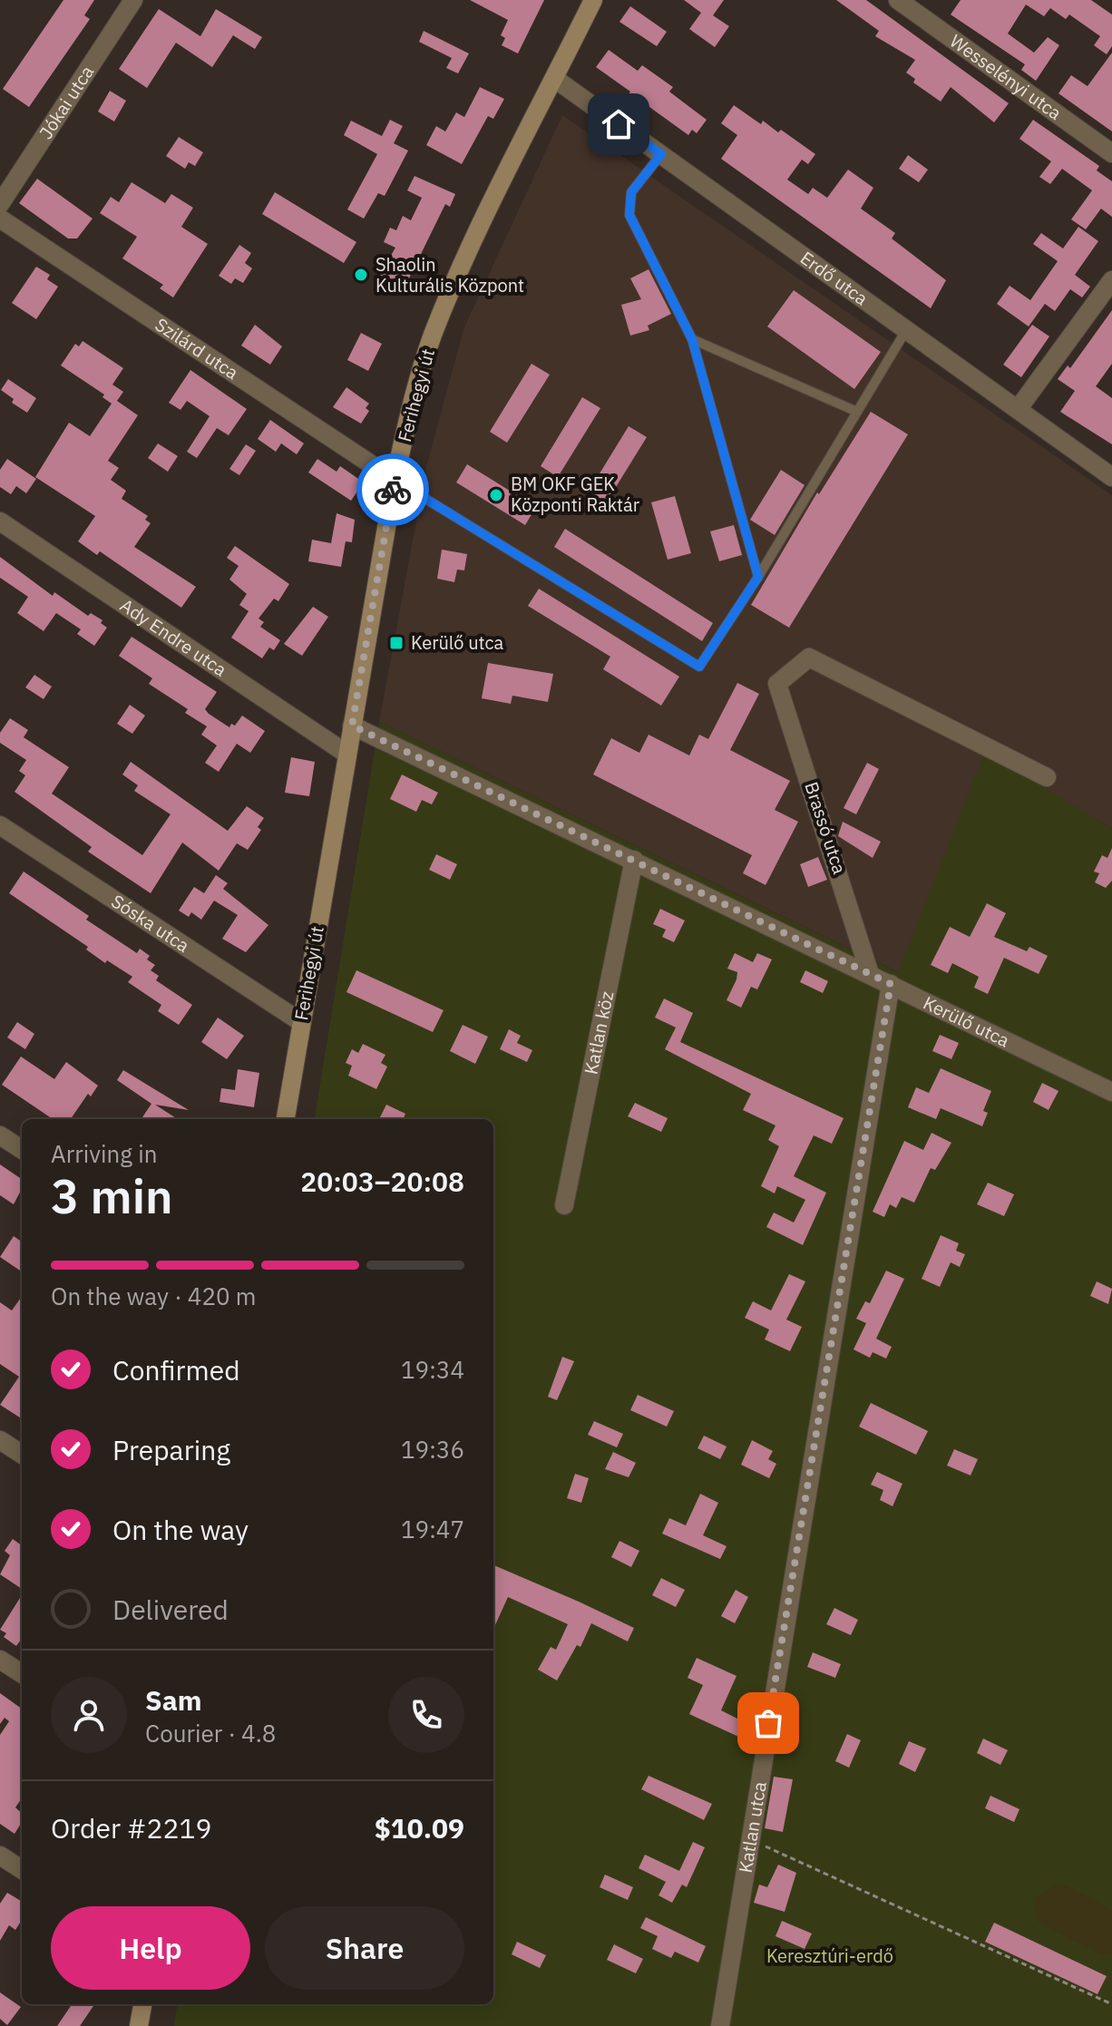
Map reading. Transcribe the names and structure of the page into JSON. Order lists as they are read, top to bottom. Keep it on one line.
{"streets":{"main road":["Ferihegyi út"],"street":["Wesselényi utca","Jókai utca","Erdő utca","Szilárd utca","Ady Endre utca","Brassó utca","Sóska utca","Kerülő utca","Katlan köz","Katlan utca"]},"crossings":[["Erdő utca","Ferihegyi út"],["Szilárd utca","Ferihegyi út"],["Ferihegyi út","Ady Endre utca"],["Ferihegyi út","Sóska utca"],["Ferihegyi út","Kerülő utca"],["Brassó utca","Kerülő utca"],["Kerülő utca","Katlan köz"],["Kerülő utca","Katlan utca"]],"parks":["Keresztúri-erdő"],"places":{"other":["Shaolin Kulturális Központ","BM OKF GEK Központi Raktár"],"transit":["Kerülő utca"]},"page":{"heading":["3 min","Arriving in","20:03–20:08"],"panel":["Sam","Courier · 4.8","Order #2219","$10.09"],"bar":"On the way · 420 m","list":[["Confirmed","19:34"],["Preparing","19:36"],["On the way","19:47"],"Delivered"],"buttons":["Help","Share"]}}
